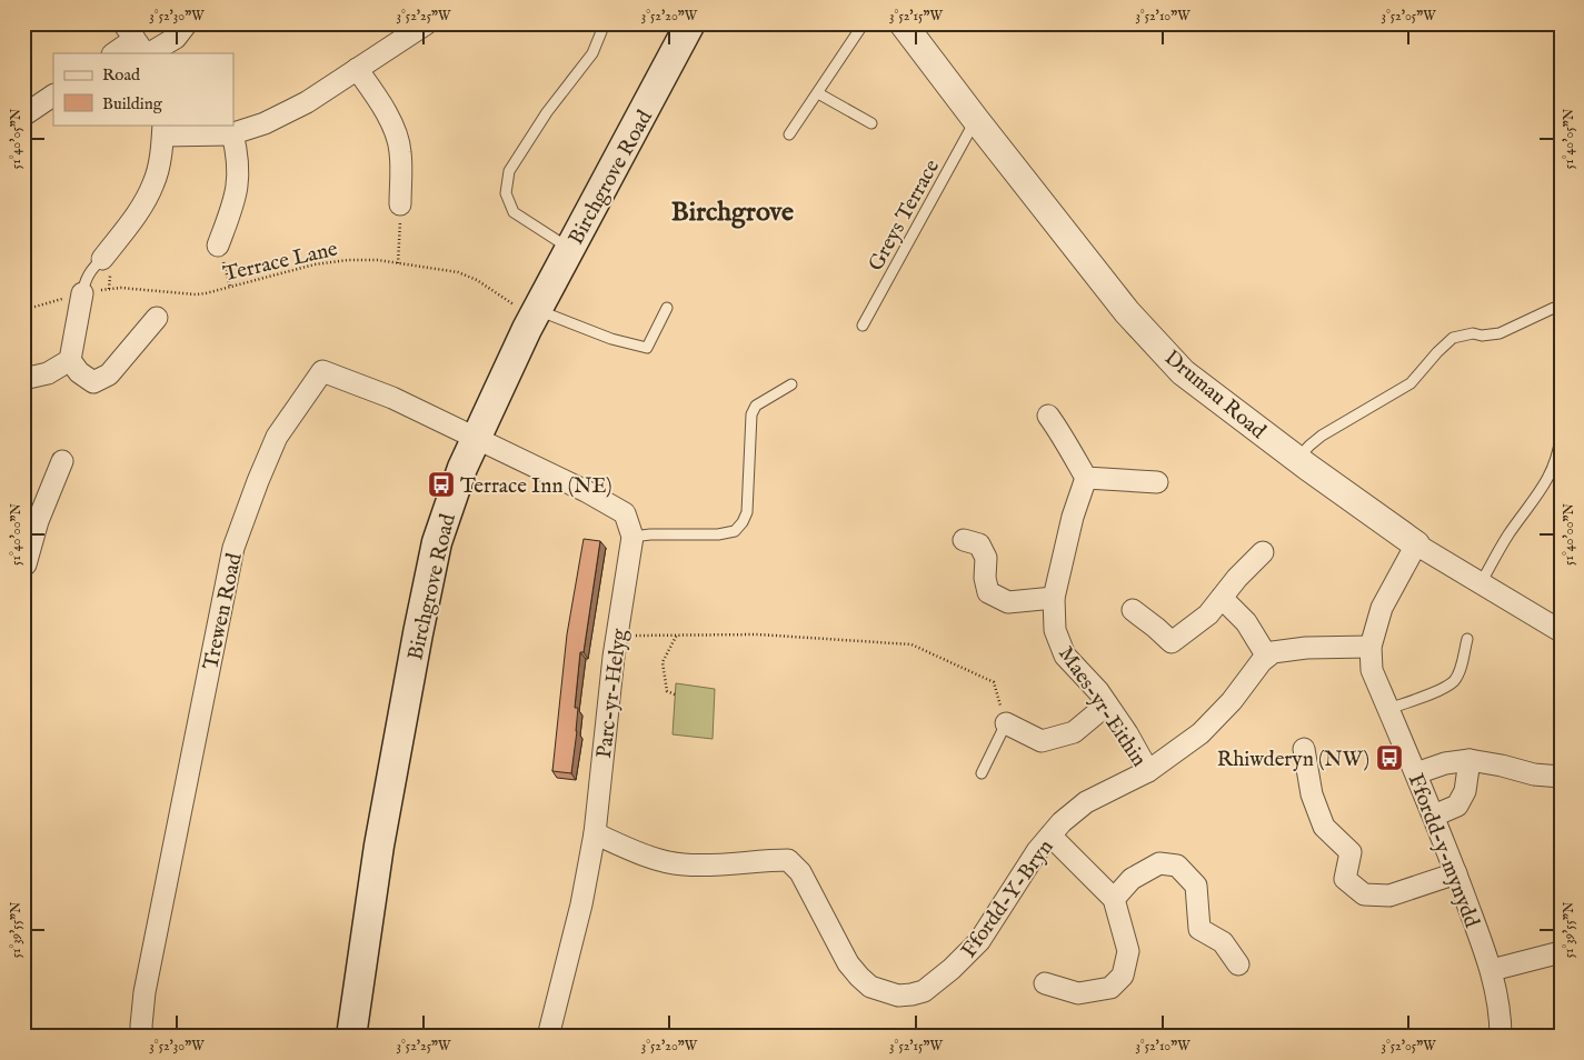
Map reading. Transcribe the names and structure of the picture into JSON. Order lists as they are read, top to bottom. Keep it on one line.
{"streets":{"main road":["Birchgrove Road"],"street":["Drumau Road","Trewen Road","Parc-yr-Helyg","Maes-yr-Eithin","Ffordd-y-mynydd","Ffordd-Y-Bryn"],"lane":["Greys Terrace"],"path":["Terrace Lane"]},"crossings":[["Birchgrove Road","Terrace Lane"],["Birchgrove Road","Trewen Road"],["Greys Terrace","Drumau Road"],["Drumau Road","Ffordd-y-mynydd"],["Parc-yr-Helyg","Ffordd-Y-Bryn"],["Maes-yr-Eithin","Ffordd-Y-Bryn"]],"districts":["Birchgrove"],"places":{"bus stop":["Terrace Inn (NE)","Rhiwderyn (NW)"]},"legend":["Road","Building"],"coordinates":["3°52'30\"W","3°52'25\"W","3°52'20\"W","3°52'15\"W","3°52'10\"W","3°52'05\"W","51°40'05\"N","51°40'00\"N","51°39'55\"N"]}
